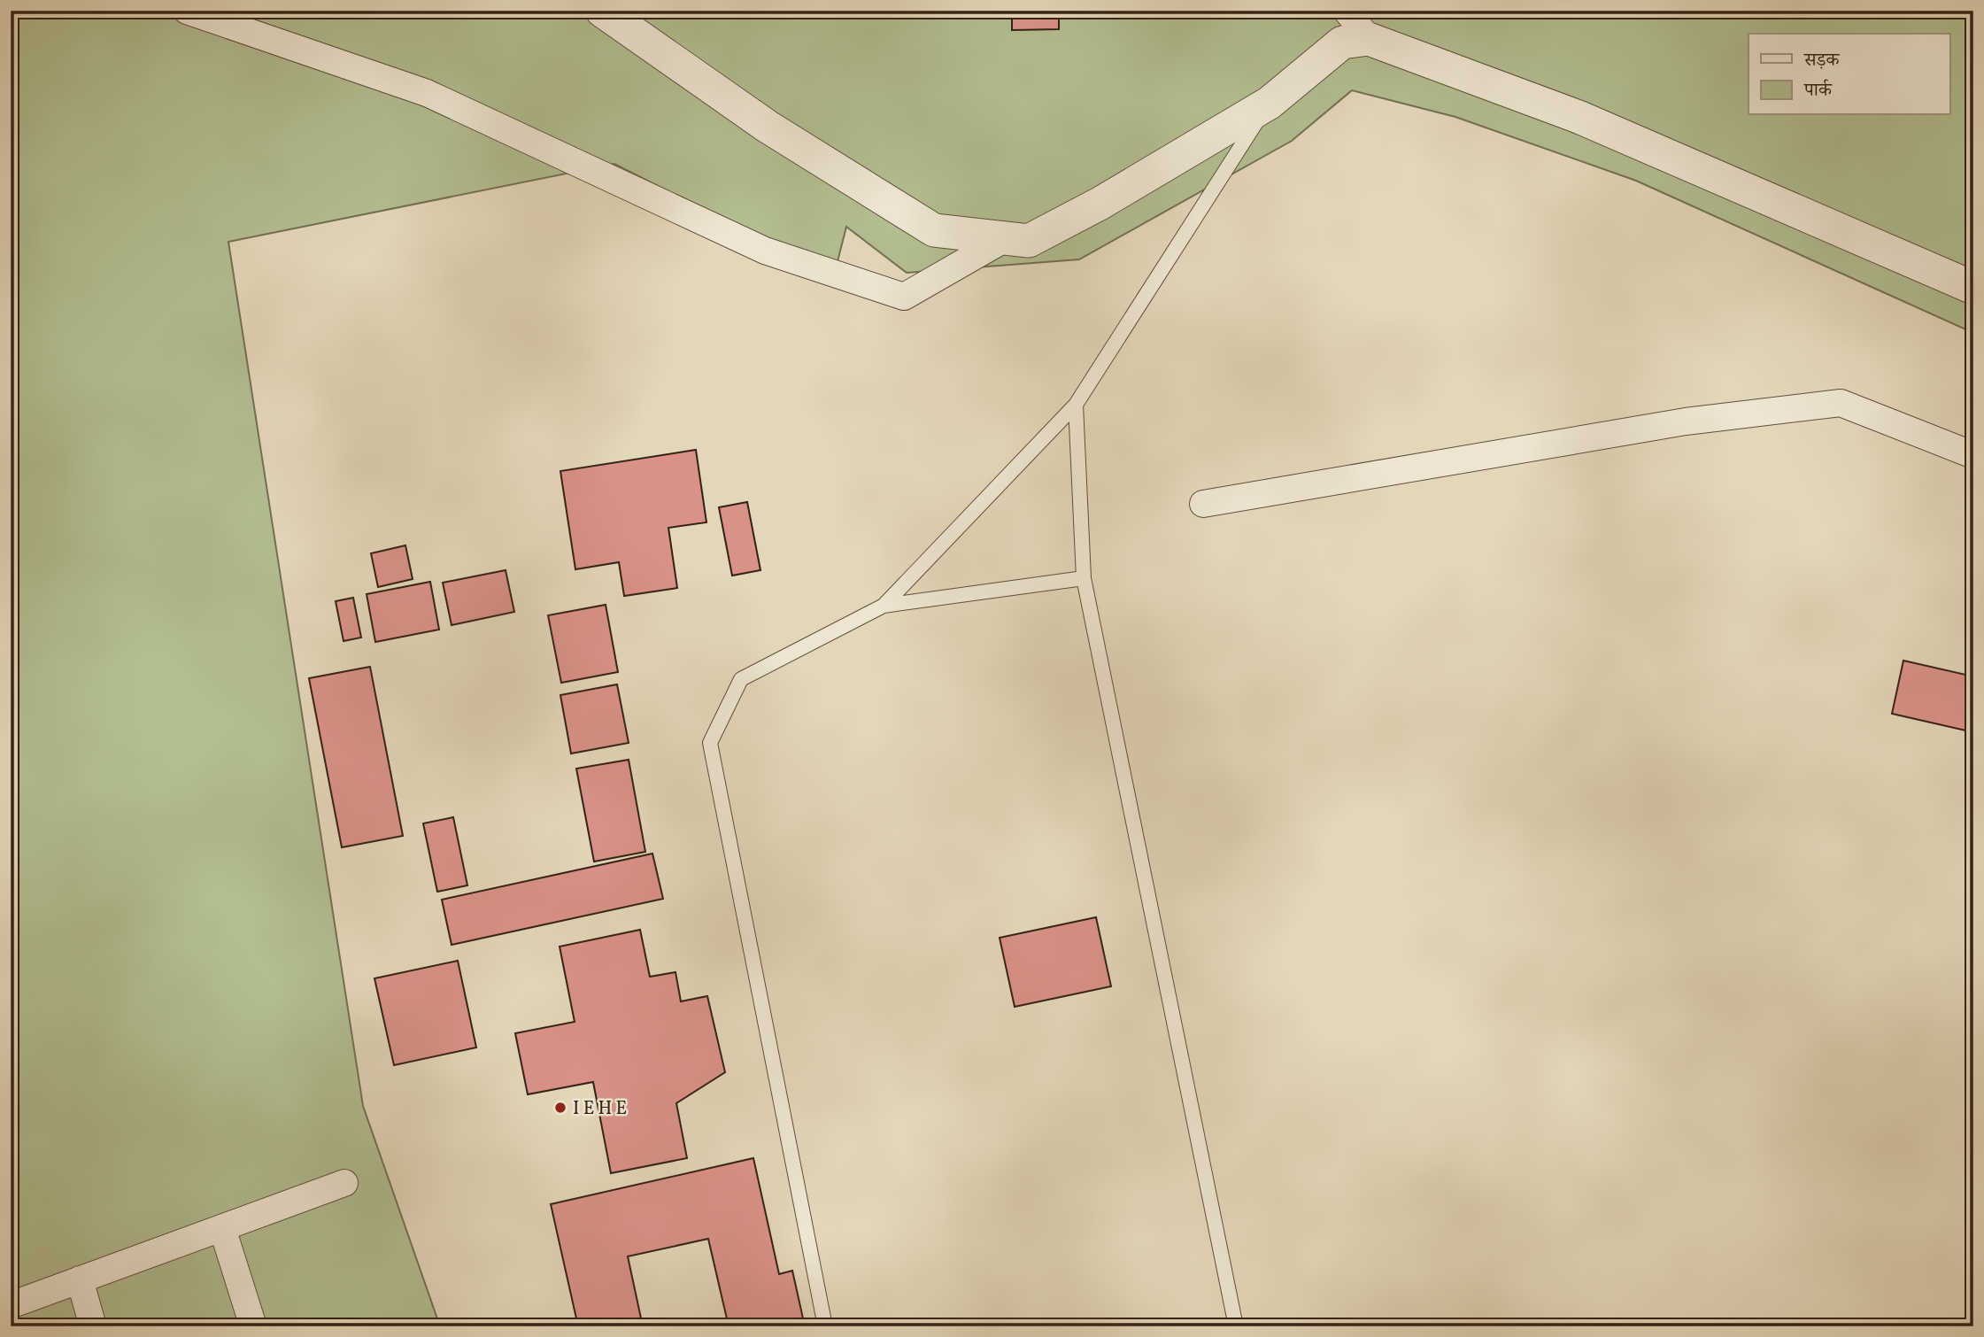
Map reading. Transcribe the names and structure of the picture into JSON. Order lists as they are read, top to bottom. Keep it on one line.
{"places":["I E H E"],"legend":["सड़क","पार्क"]}
